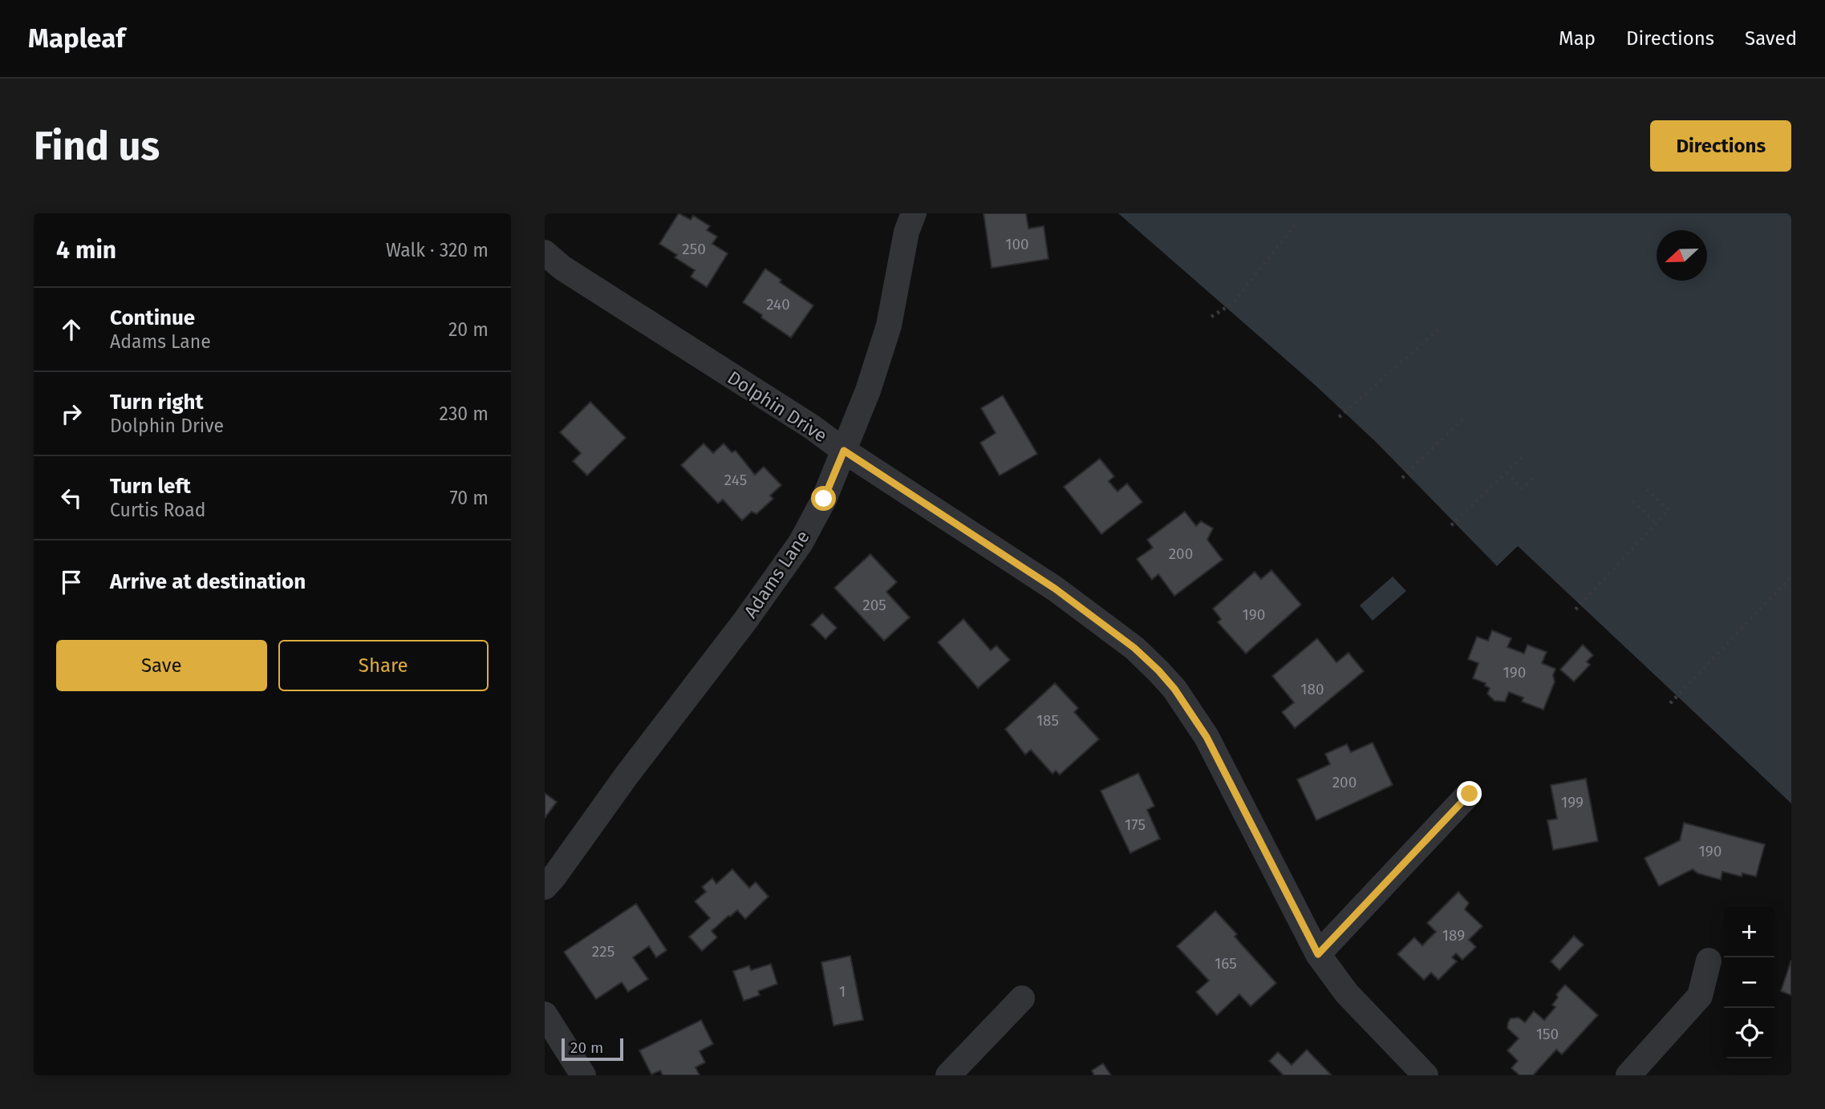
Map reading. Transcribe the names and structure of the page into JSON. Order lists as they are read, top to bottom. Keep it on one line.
{"streets":{"street":["Dolphin Drive","Adams Lane"]},"crossings":[["Dolphin Drive","Adams Lane"]],"house_numbers":["100","250","240","245","200","205","190","190","180","185","200","199","175","190","189","225","165","1","150"],"scale_bar":"20 m","north":"left","page":{"header":"Mapleaf","nav":["Map","Directions","Saved"],"buttons":["Directions",["Save","Share"]],"title":"Find us","heading":["4 min","Walk · 320 m"],"list":[["Continue","Adams Lane","20 m"],["Turn right","Dolphin Drive","230 m"],["Turn left","Curtis Road","70 m"],"Arrive at destination"],"map_buttons":["+","−"],"scale":"20 m"}}
